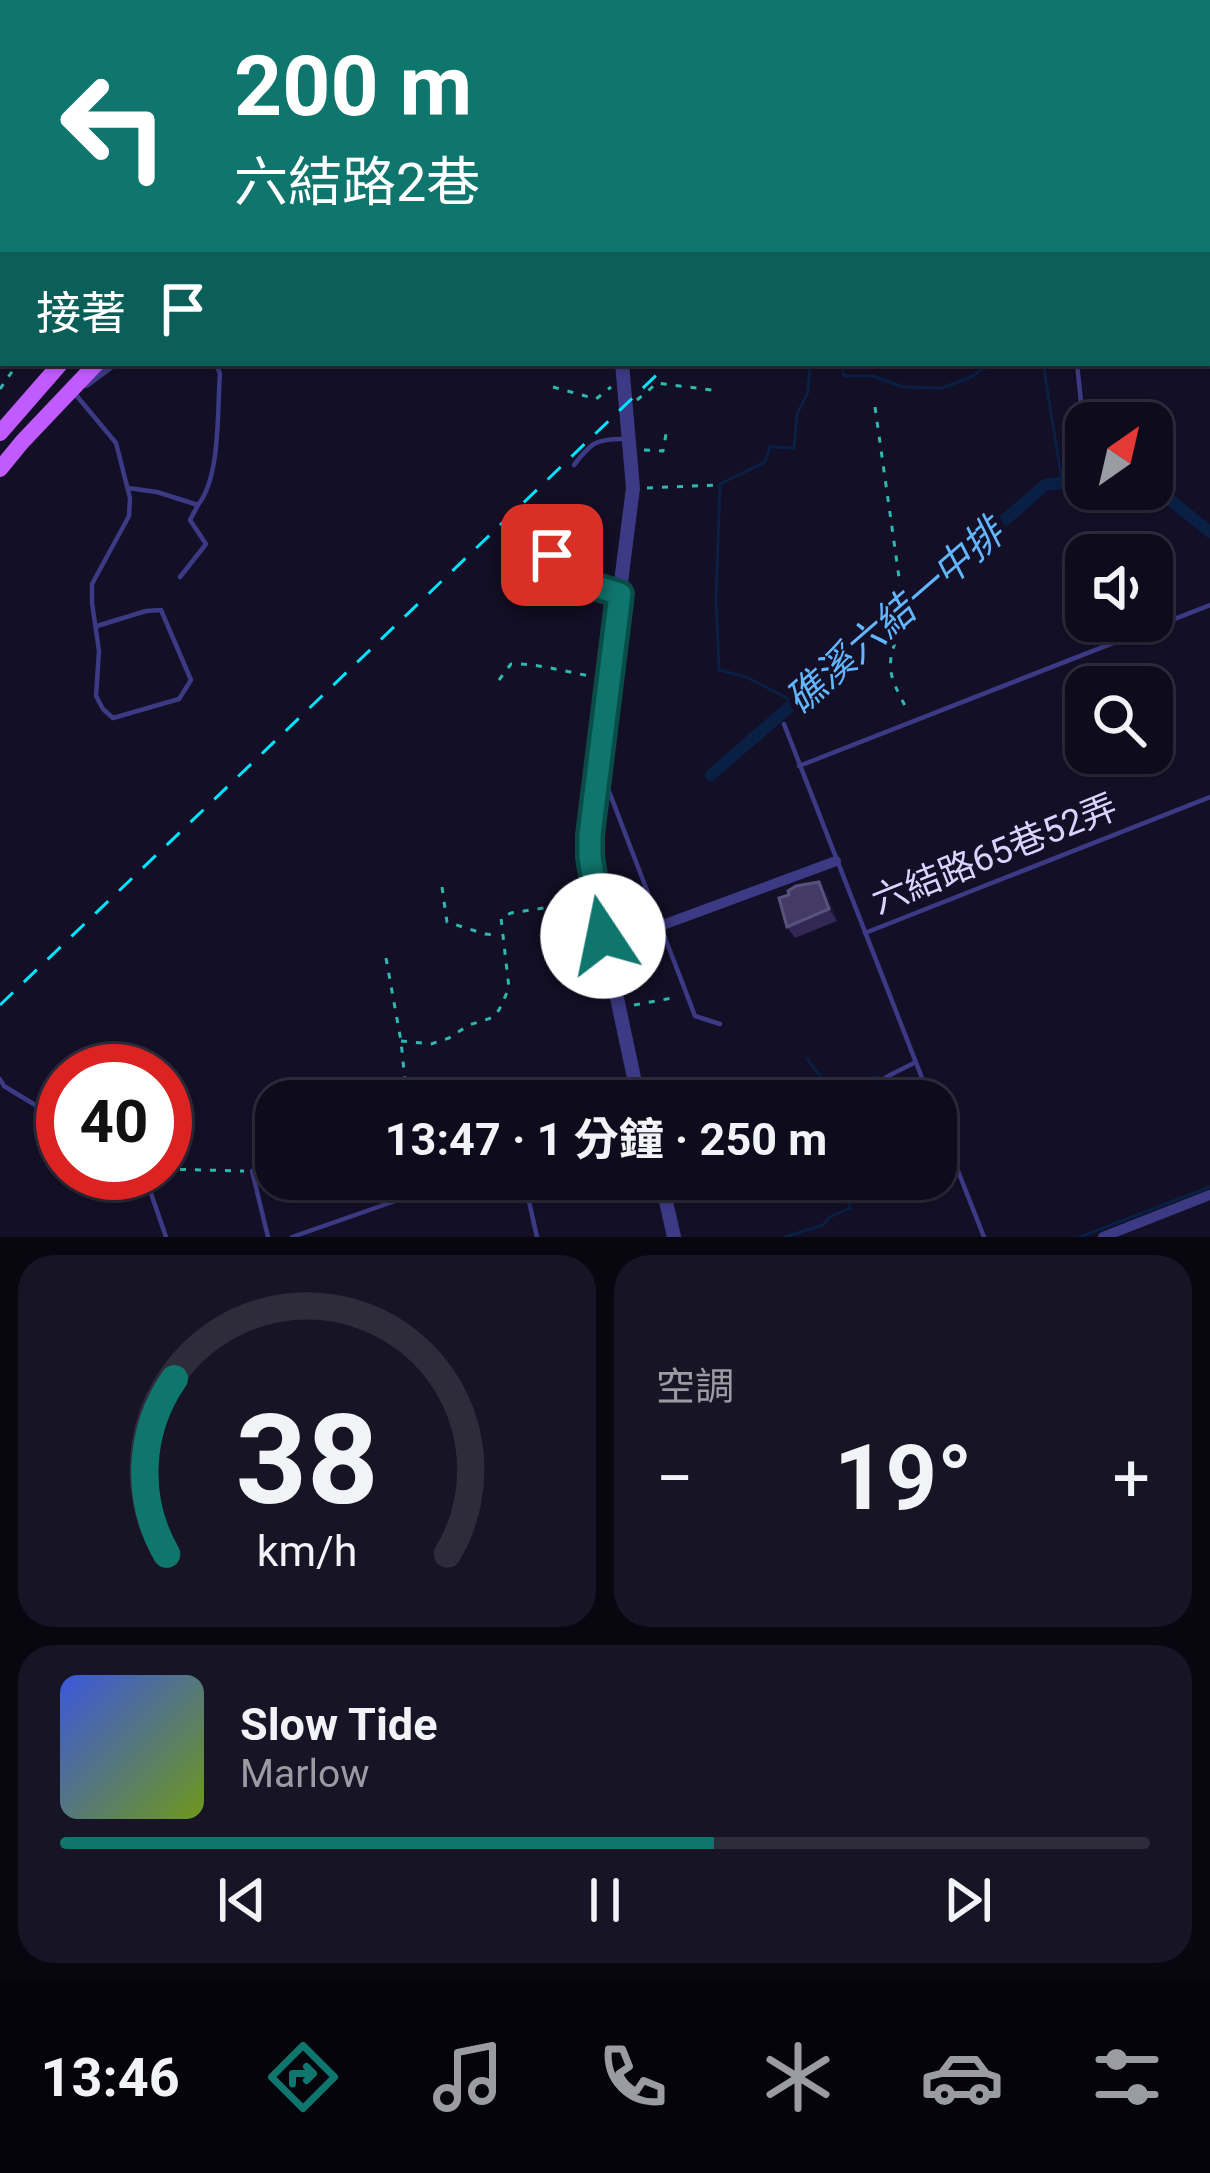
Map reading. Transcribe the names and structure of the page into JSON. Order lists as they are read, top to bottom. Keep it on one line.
{"streets":{"lane":["六結路65巷52弄"]},"water":["礁溪六結一中排"],"north":"top right","page":{"turn":["200 m","六結路2巷"],"then":"接著","limit":"40","trip":"13:47 · 1 分鐘 · 250 m","tile":"空調","heat":["−","19°","+"],"song":["Slow Tide","Marlow"],"tabs":"13:46","gauge":["38","km/h"]}}
